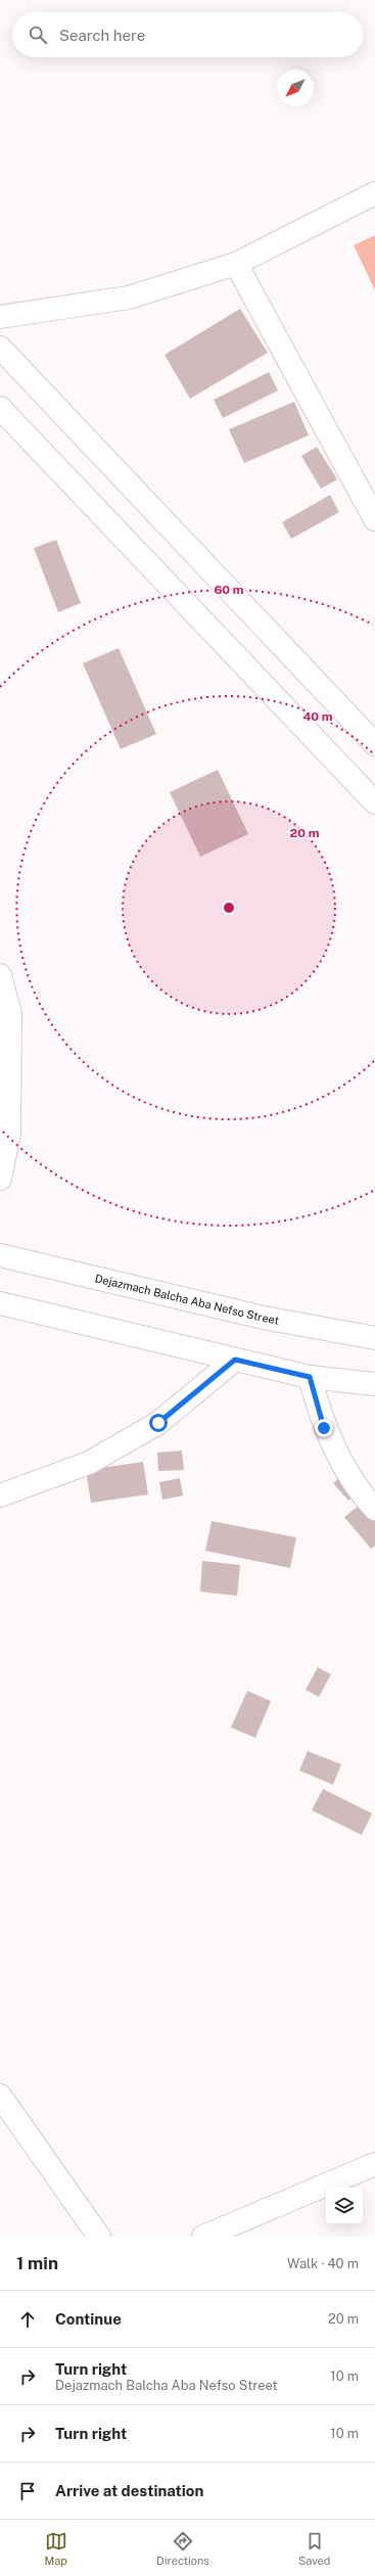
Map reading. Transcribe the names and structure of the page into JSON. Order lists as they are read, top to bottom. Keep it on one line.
{"streets":{"main road":["Dejazmach Balcha Aba Nefso Street"]},"north":"bottom left","page":{"search":"Search here","heading":["1 min","Walk · 40 m"],"list":[["Continue","20 m"],["Turn right","Dejazmach Balcha Aba Nefso Street","10 m"],["Turn right","10 m"],"Arrive at destination"],"nav":["Map","Directions","Saved"]},"rings":["60 m","40 m","20 m"]}
